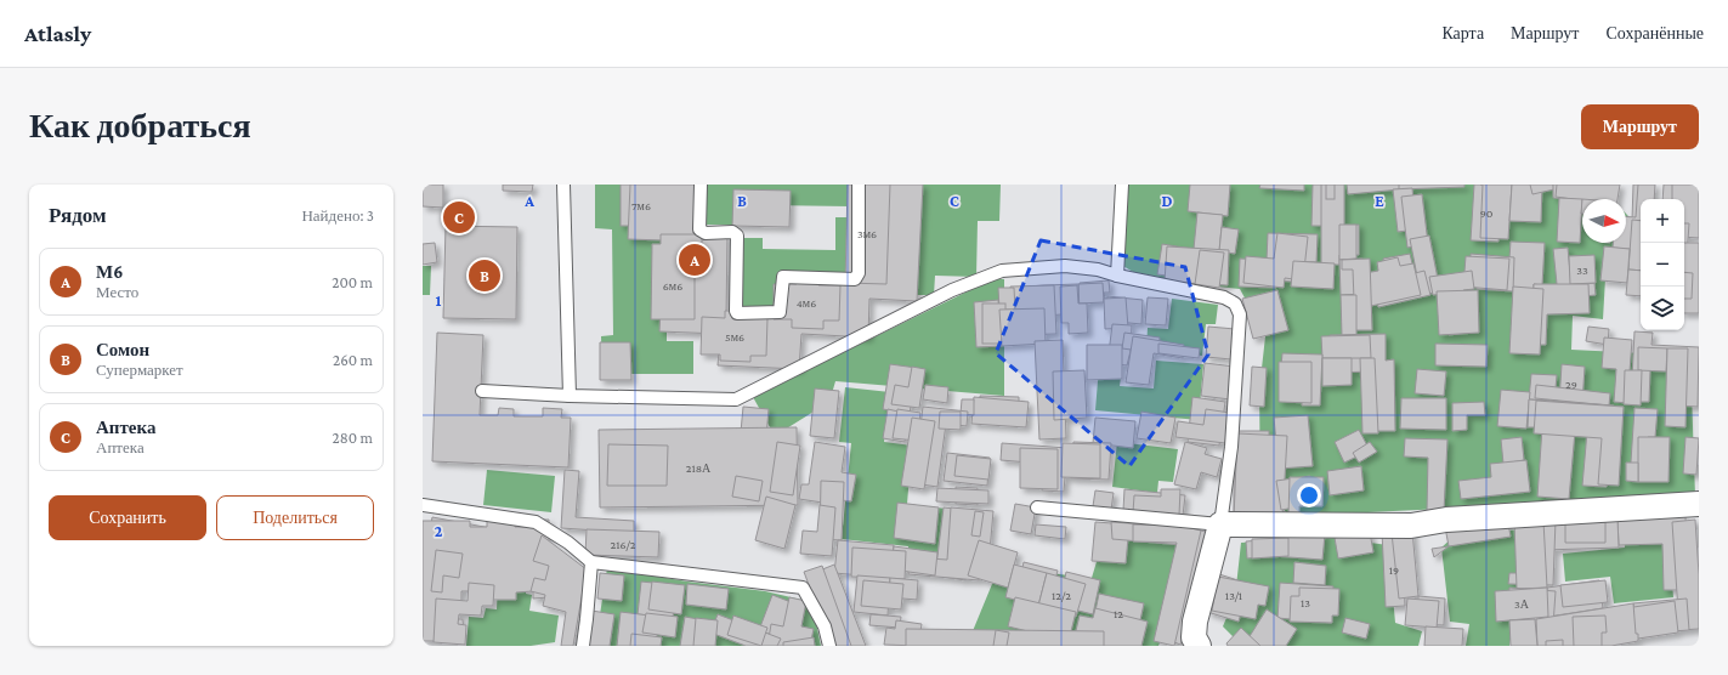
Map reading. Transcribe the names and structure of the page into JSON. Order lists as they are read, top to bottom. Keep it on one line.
{"house_numbers":["7м6","90","3м6","33","6м6","4м6","5м6","29","218А","216/2","19","12/2","13/1","13","3А","12"],"north":"right","page":{"header":"Atlasly","nav":["Карта","Маршрут","Сохранённые"],"buttons":["Маршрут",["Сохранить","Поделиться"]],"title":"Как добраться","heading":["Рядом","Найдено: 3"],"map_buttons":["+","−"],"pins":["C","A","B"],"list":[{"mark":"A","name":"М6","note":"Место","value":"200 m"},{"mark":"B","name":"Сомон","note":"Супермаркет","value":"260 m"},{"mark":"C","name":"Аптека","note":"Аптека","value":"280 m"}]},"grid":{"columns":["A","B","C","D","E"],"rows":["1","2"]}}
